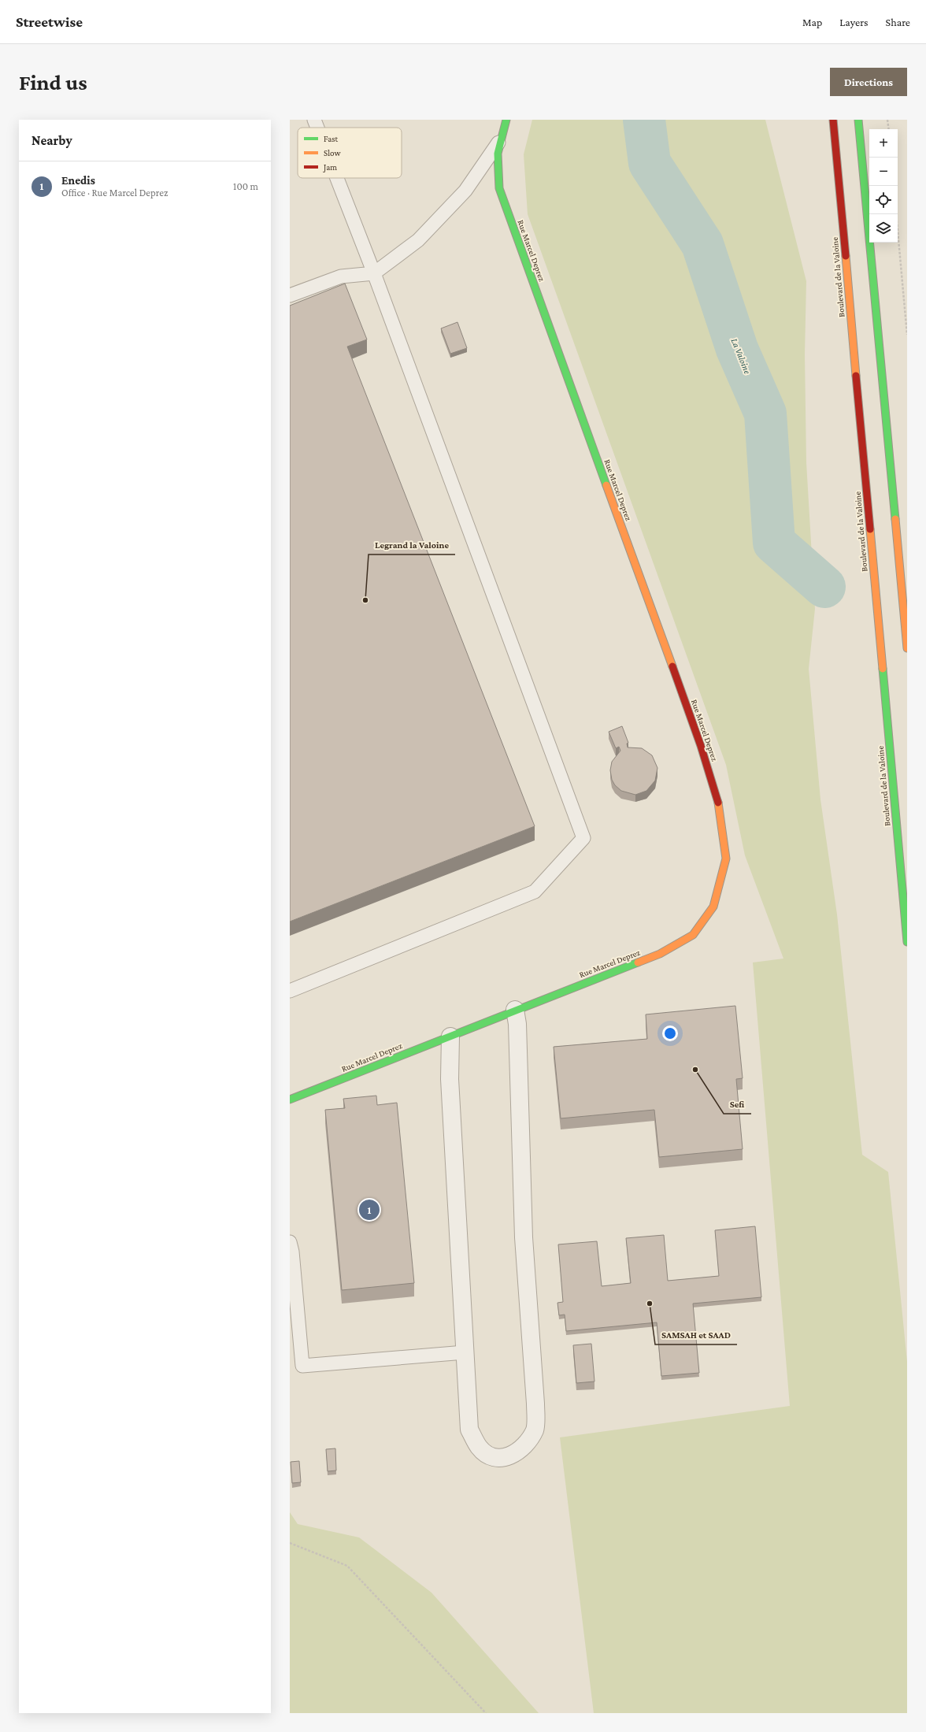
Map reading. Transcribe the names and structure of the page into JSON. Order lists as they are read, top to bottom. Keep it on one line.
{"streets":{"main road":["Rue Marcel Deprez","Boulevard de la Valoine"]},"water":["La Valoine"],"places":["Legrand la Valoine","Sefi","SAMSAH et SAAD"],"legend":["Fast","Slow","Jam"],"page":{"header":"Streetwise","nav":["Map","Layers","Share"],"buttons":"Directions","title":"Find us","heading":"Nearby","map_buttons":["+","−"],"list":[{"mark":"1","name":"Enedis","note":"Office · Rue Marcel Deprez","value":"100 m"}],"pins":"1"}}
